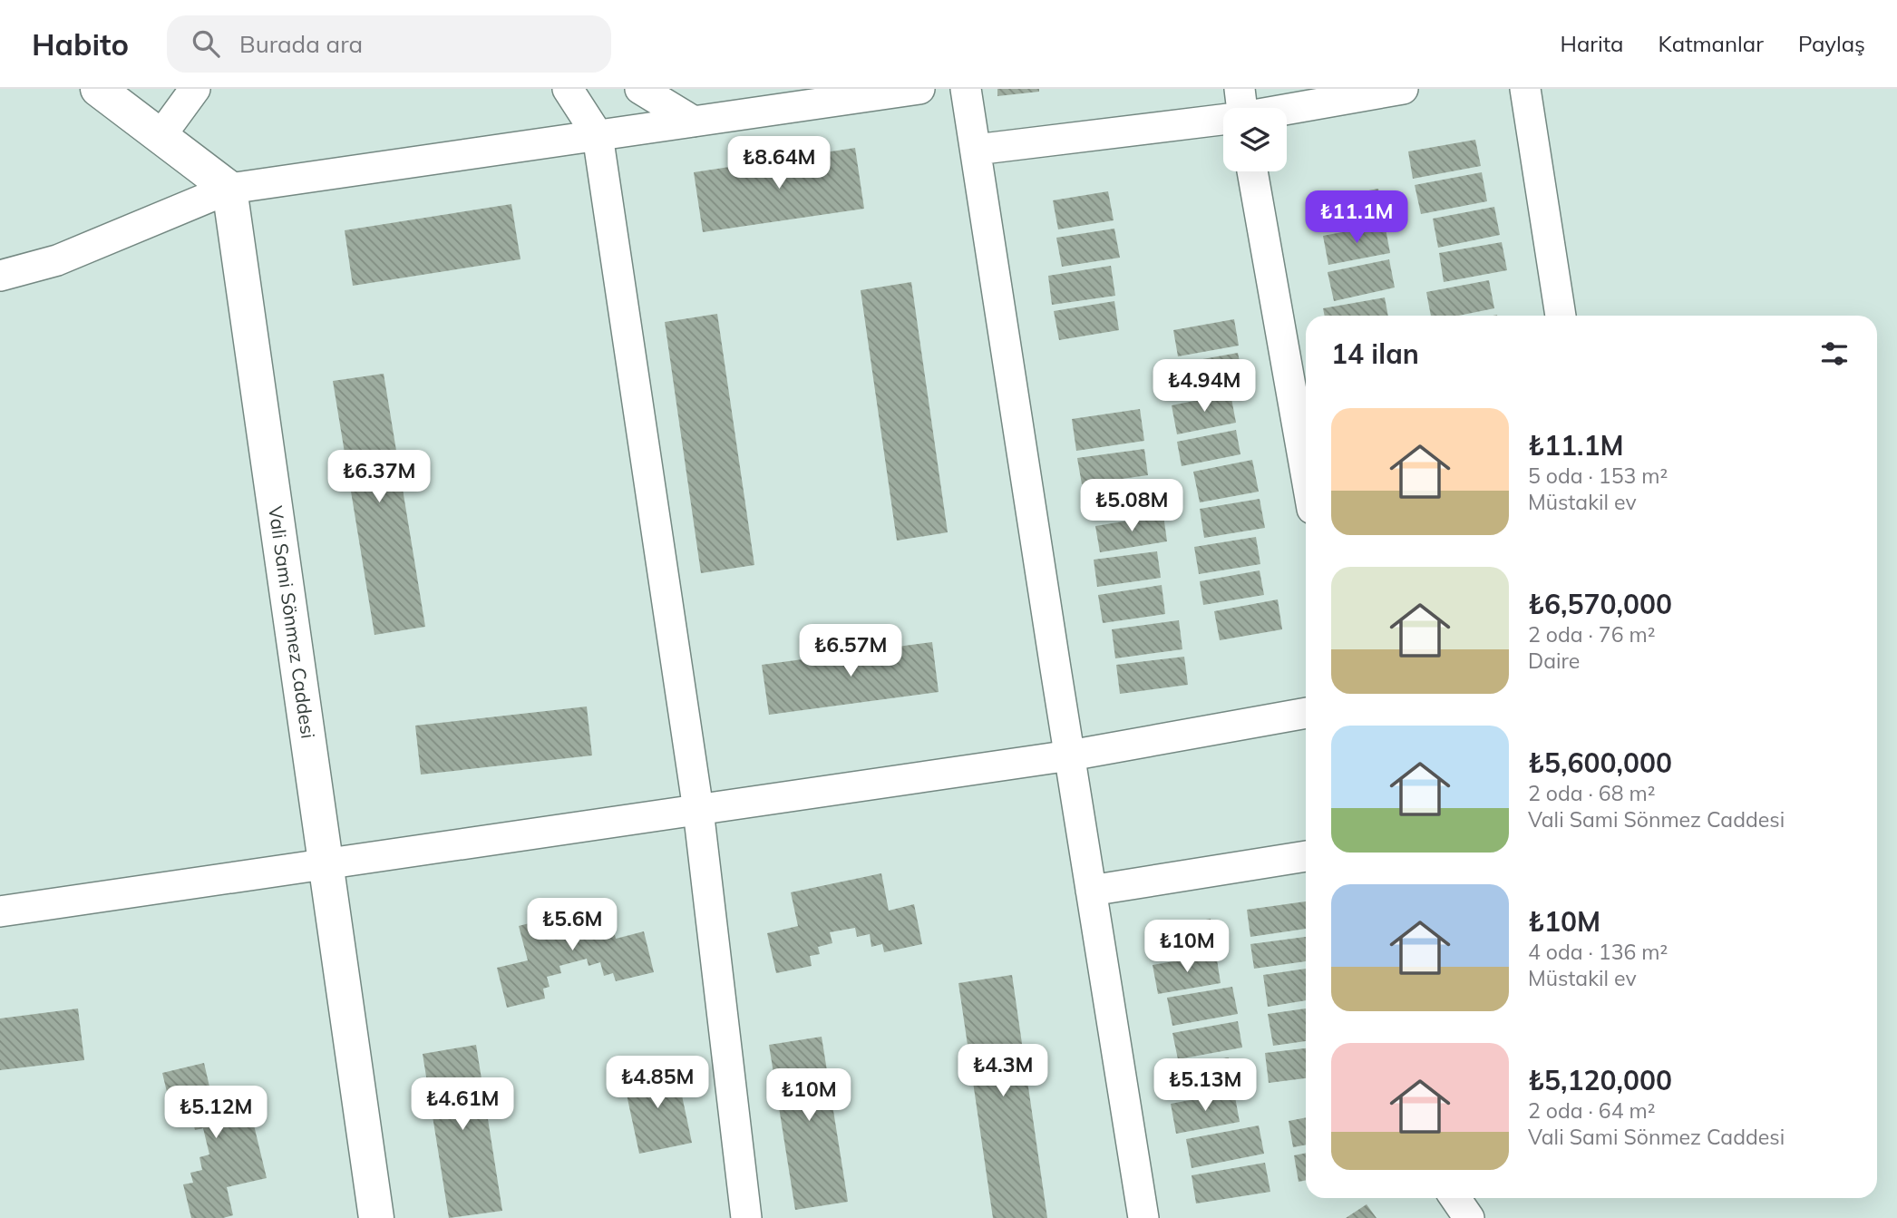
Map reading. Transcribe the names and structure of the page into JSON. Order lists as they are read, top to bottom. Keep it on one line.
{"streets":{"main road":["Vali Sami Sönmez Caddesi"]},"page":{"header":"Habito","search":"Burada ara","nav":["Harita","Katmanlar","Paylaş"],"price":["₺8.64M","₺11.1M","₺4.94M","₺6.37M","₺5.08M","₺6.57M","₺5.6M","₺10M","₺4.3M","₺4.85M","₺5.13M","₺10M","₺4.61M","₺5.12M"],"heading":"14 ilan","list":[{"name":"₺11.1M","note":"5 oda · 153 m² · Müstakil ev"},{"name":"₺6,570,000","note":"2 oda · 76 m² · Daire"},{"name":"₺5,600,000","note":"2 oda · 68 m² · Vali Sami Sönmez Caddesi"},{"name":"₺10M","note":"4 oda · 136 m² · Müstakil ev"},{"name":"₺5,120,000","note":"2 oda · 64 m² · Vali Sami Sönmez Caddesi"}]}}
